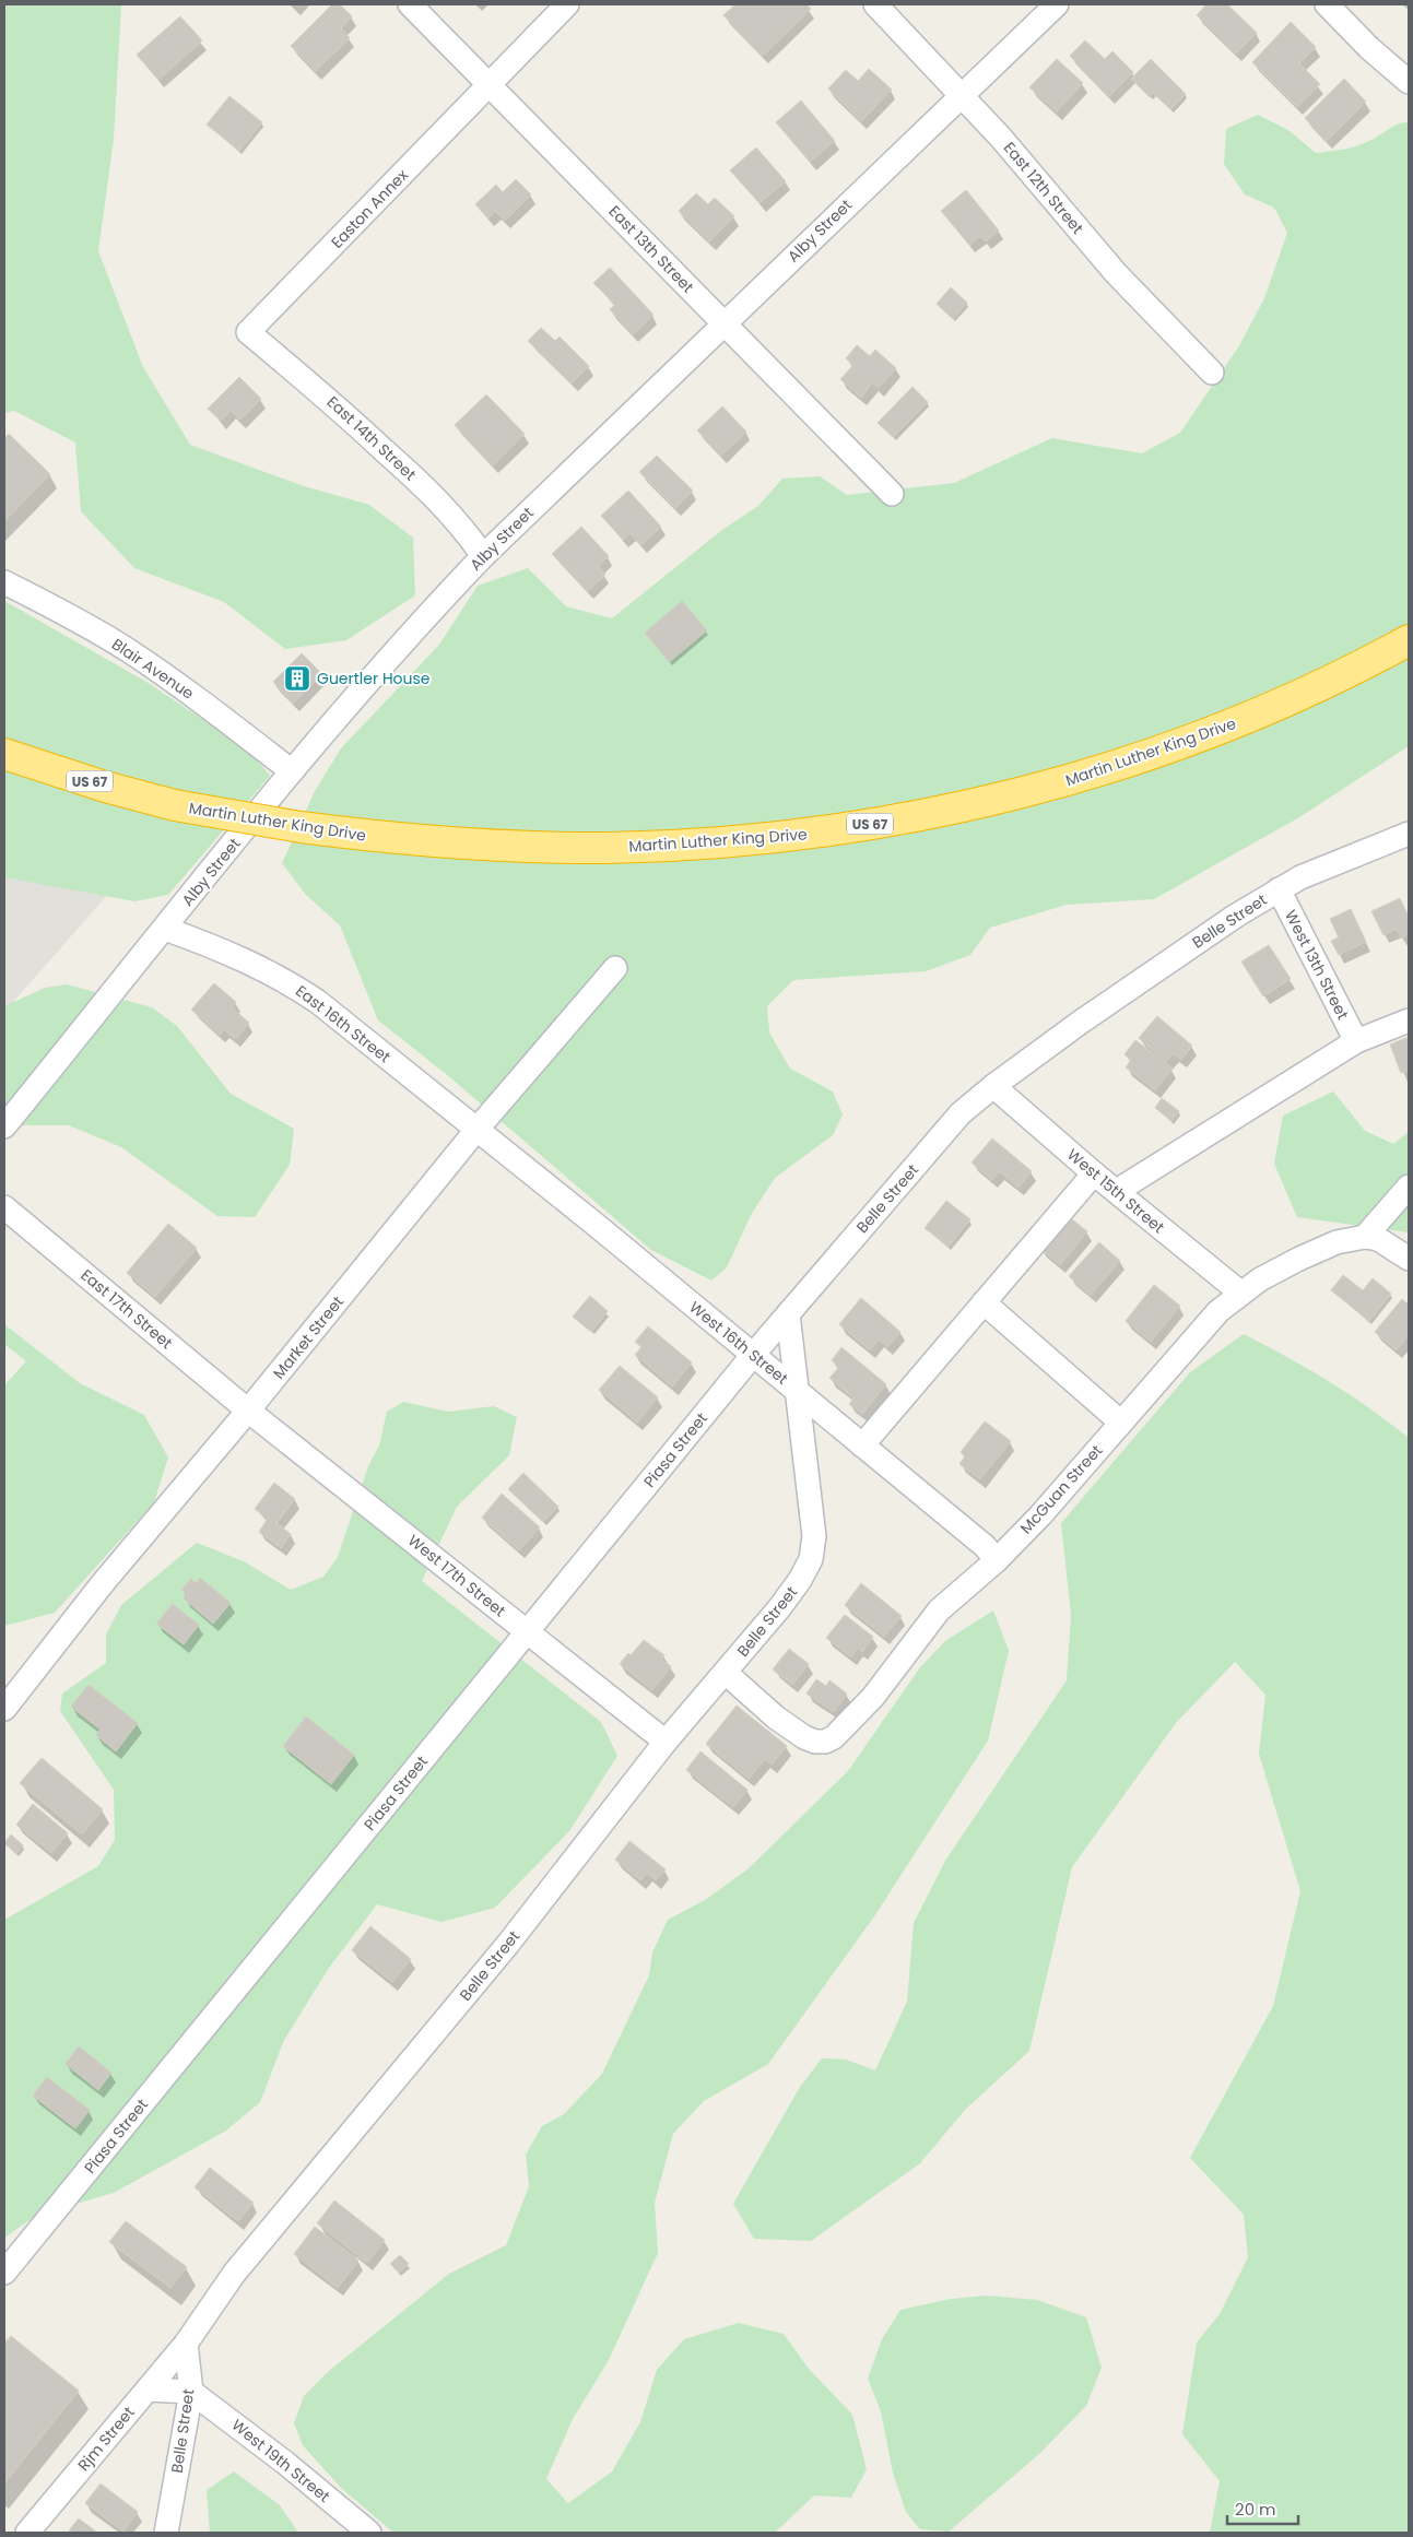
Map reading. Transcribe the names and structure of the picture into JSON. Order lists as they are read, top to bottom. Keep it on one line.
{"streets":{"highway":["Martin Luther King Drive","US 67"],"street":["East 12th Street","Easton Annex","Alby Street","East 13th Street","East 14th Street","Blair Avenue","Belle Street","West 13th Street","East 16th Street","West 15th Street","East 17th Street","Market Street","West 16th Street","Piasa Street","McGuan Street","West 17th Street","Rjm Street","West 19th Street"]},"crossings":[["East 12th Street","Alby Street"],["Easton Annex","East 13th Street"],["Easton Annex","East 14th Street"],["Alby Street","East 13th Street"],["Alby Street","East 14th Street"],["Alby Street","Blair Avenue"],["Alby Street","East 16th Street"],["Belle Street","West 13th Street"],["Belle Street","West 15th Street"],["Belle Street","West 16th Street"],["Belle Street","Piasa Street"],["Belle Street","McGuan Street"],["Belle Street","West 17th Street"],["Belle Street","Rjm Street"],["Belle Street","West 19th Street"],["East 16th Street","Market Street"],["East 16th Street","West 16th Street"],["West 15th Street","McGuan Street"],["East 17th Street","Market Street"],["East 17th Street","West 17th Street"],["Market Street","West 16th Street"],["Market Street","West 17th Street"],["West 16th Street","Piasa Street"],["West 16th Street","McGuan Street"],["Piasa Street","West 17th Street"]],"places":{"building":["Guertler House"]},"scale_bar":"20 m"}
